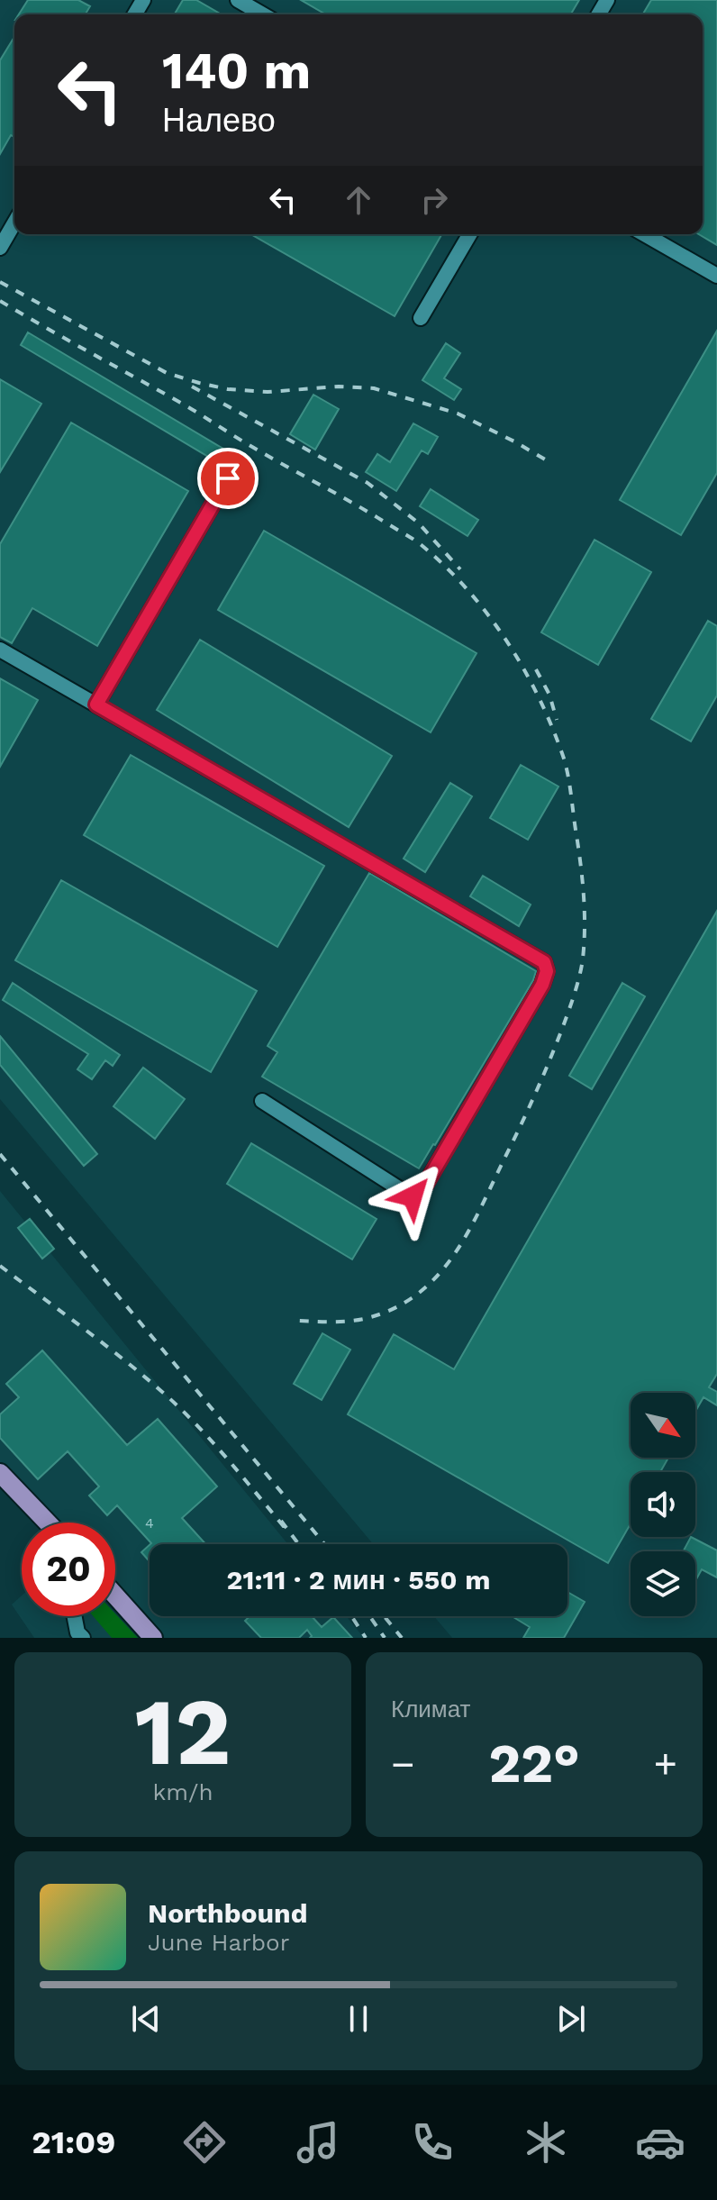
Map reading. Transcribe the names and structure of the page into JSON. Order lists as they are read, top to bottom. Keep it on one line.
{"house_numbers":["4"],"north":"bottom right","page":{"turn":["140 m","Налево"],"limit":"20","trip":"21:11 · 2 мин · 550 m","tile":[["12","km/h"],"Климат"],"heat":["−","22°","+"],"song":["Northbound","June Harbor"],"tabs":"21:09"}}
